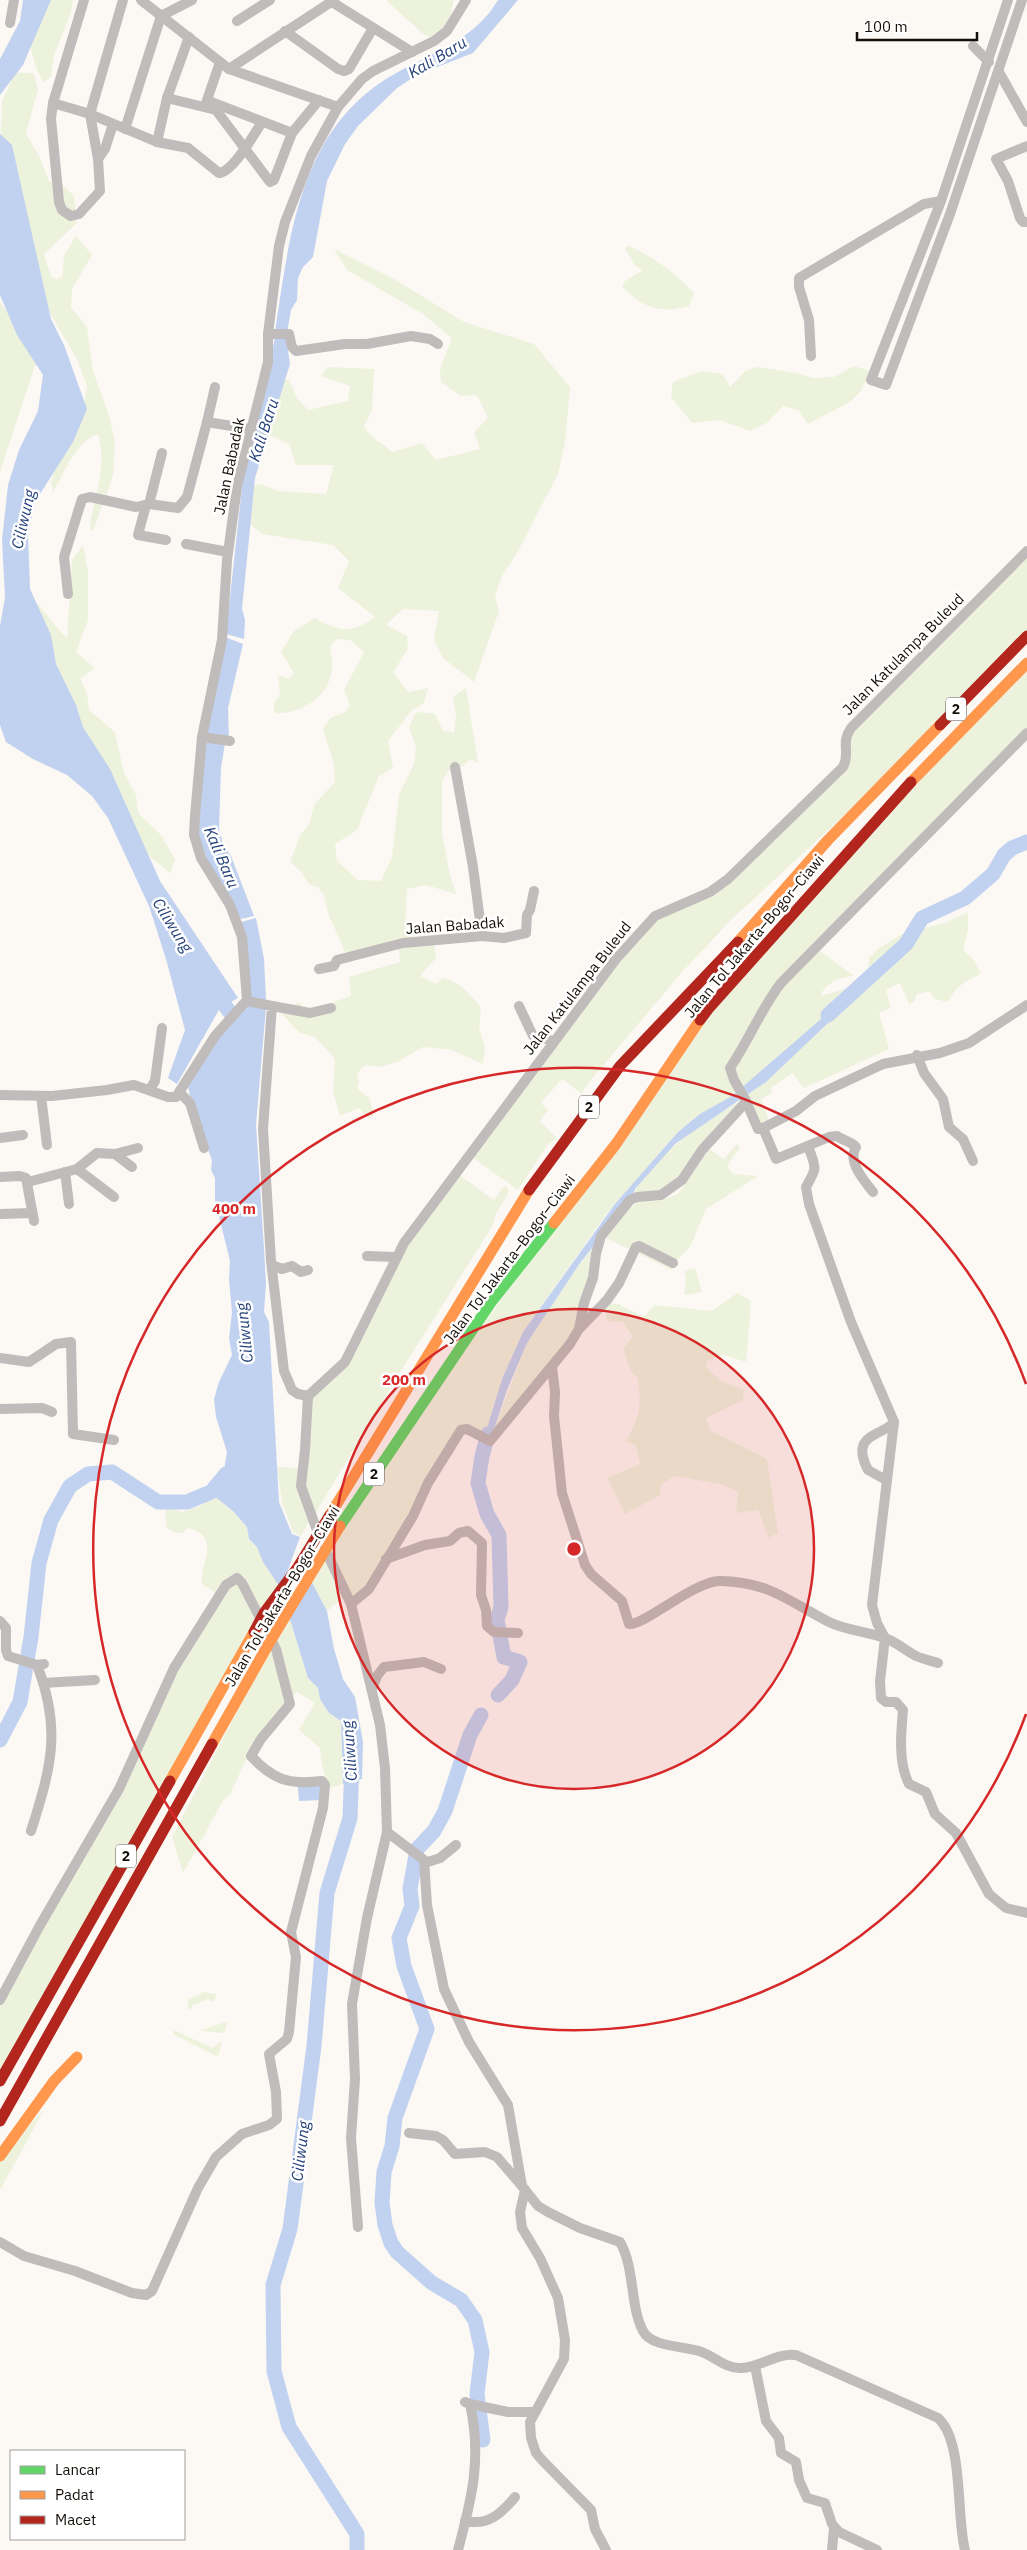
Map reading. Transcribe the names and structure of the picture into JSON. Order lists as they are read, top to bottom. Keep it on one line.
{"streets":{"highway":["2","Jalan Tol Jakarta–Bogor–Ciawi"],"street":["Jalan Babadak","Jalan Katulampa Buleud"]},"water":["Kali Baru","Ciliwung"],"legend":["Lancar","Padat","Macet"],"scale_bar":"100 m","rings":["400 m","200 m"]}
